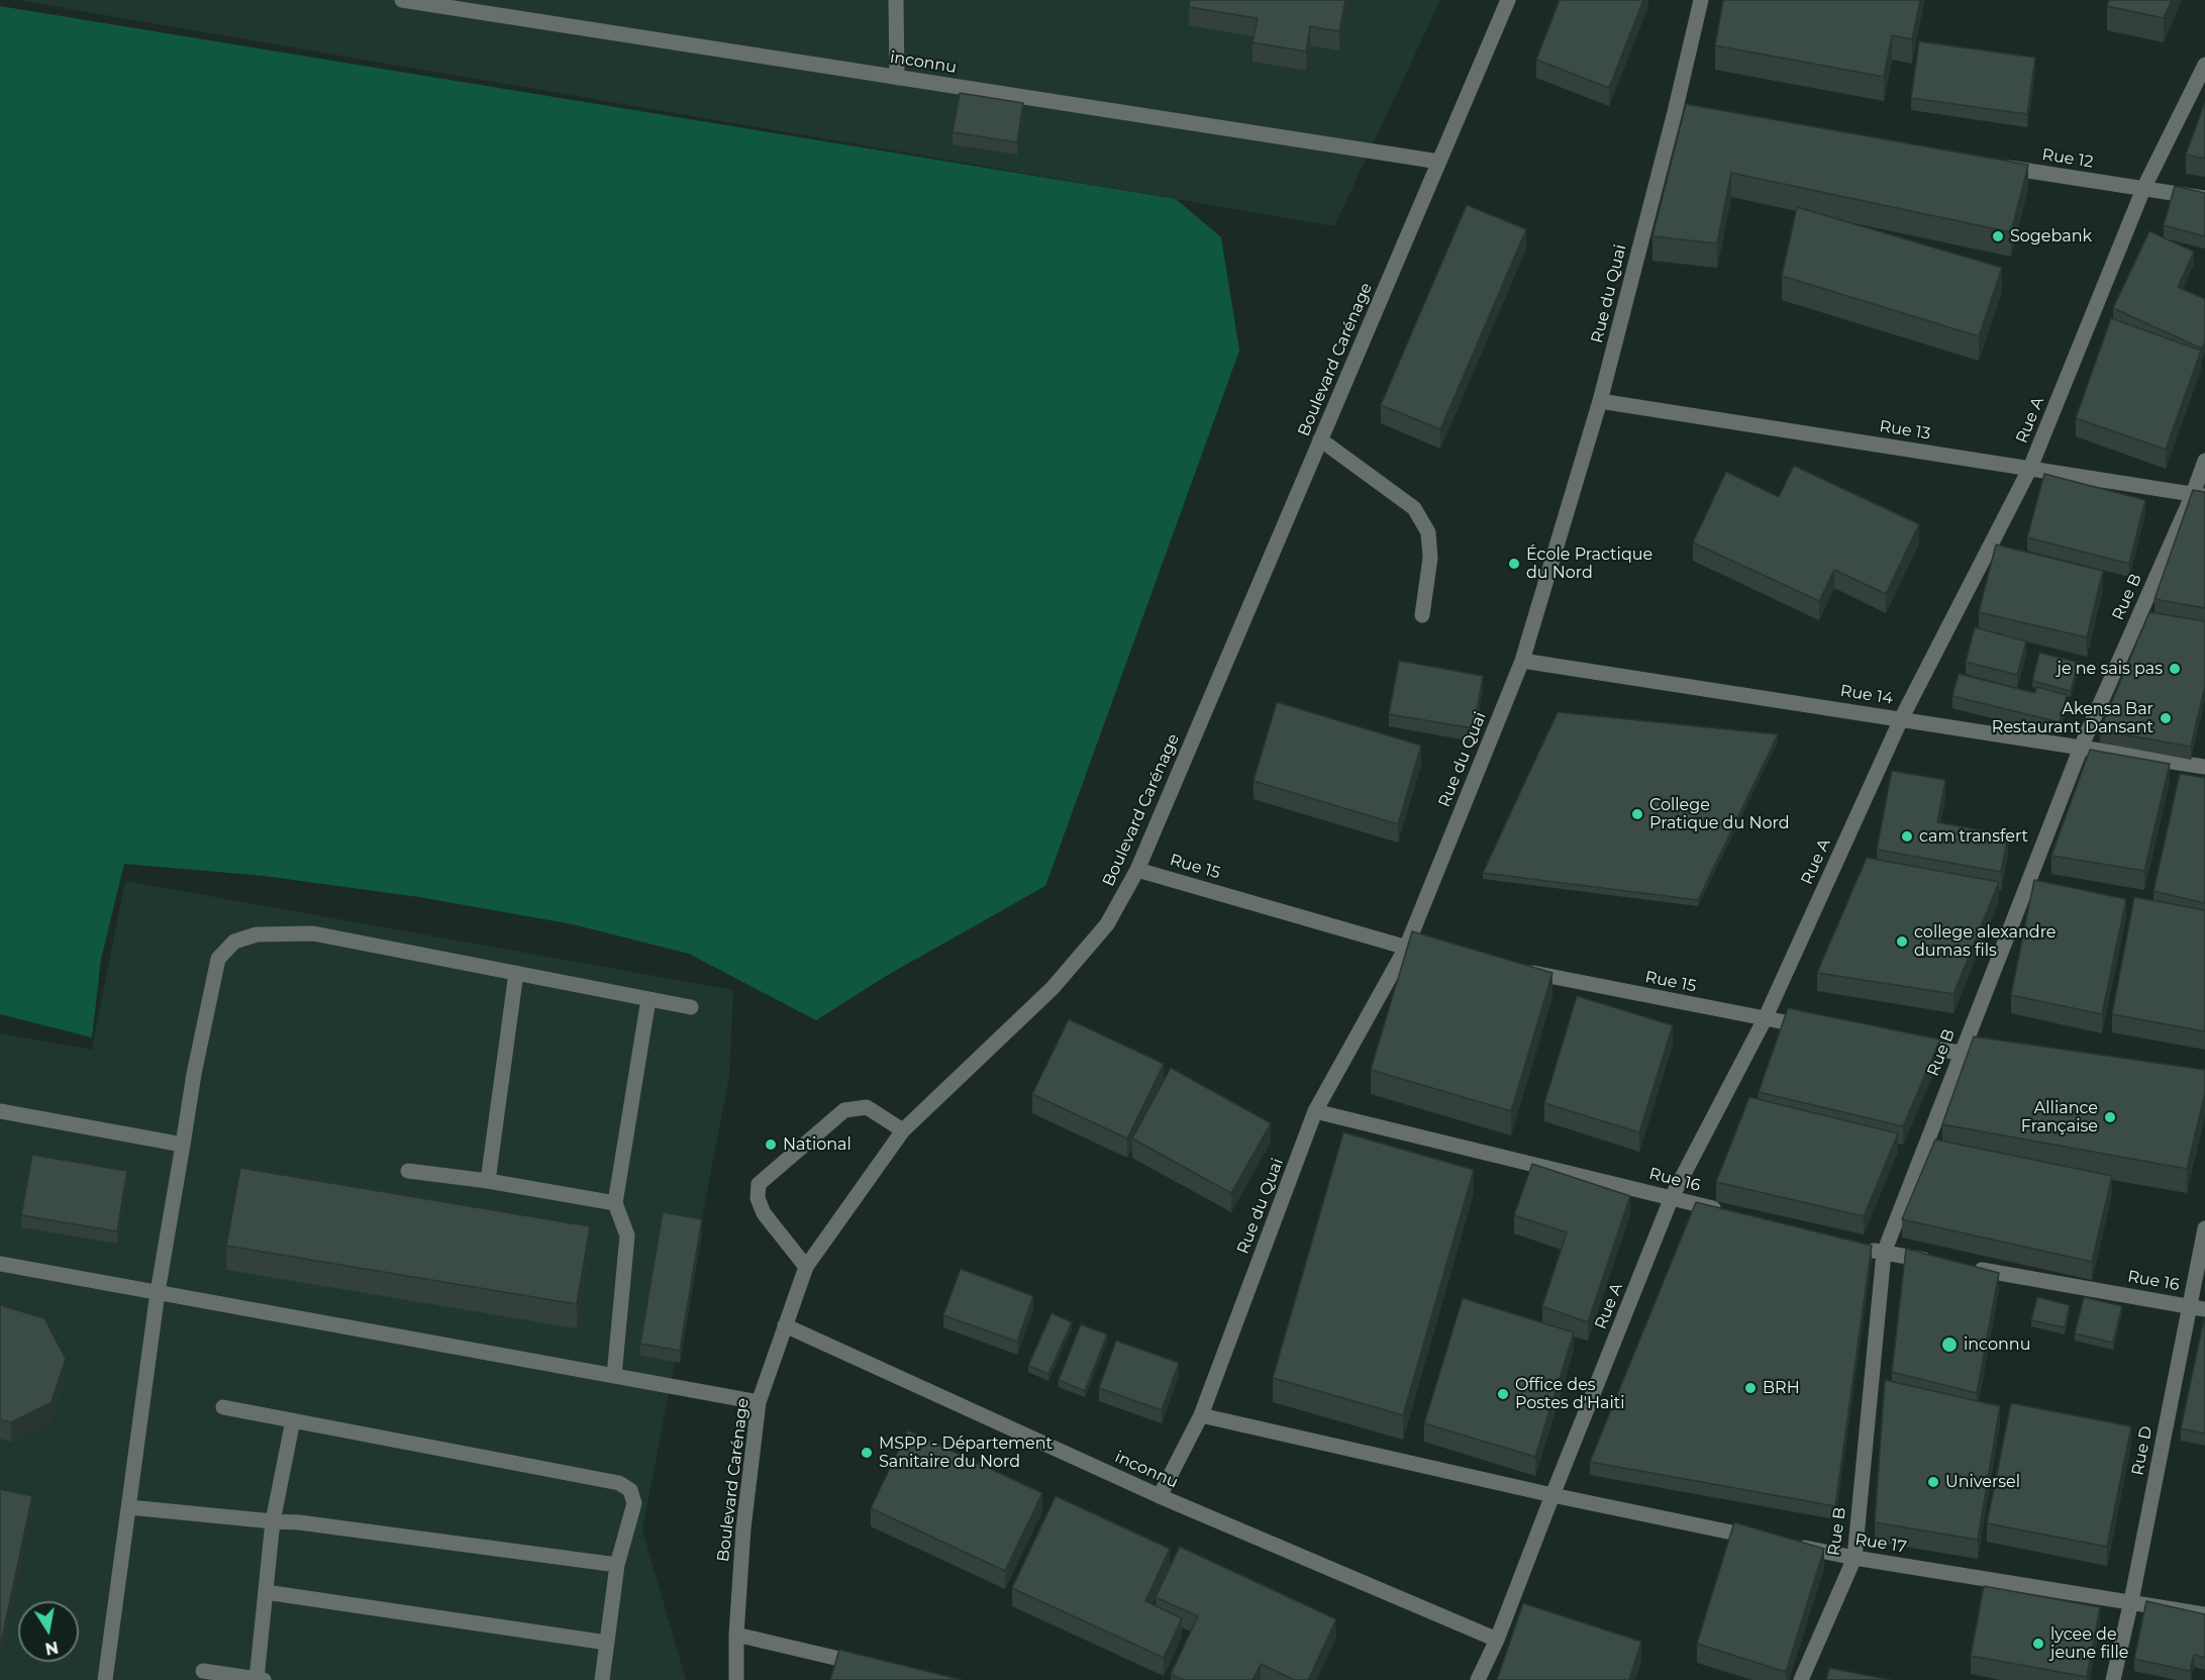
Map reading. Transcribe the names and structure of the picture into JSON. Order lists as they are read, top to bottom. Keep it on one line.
{"streets":{"street":["inconnu","Rue 12","Rue du Quai","Boulevard Carénage","Rue A","Rue 13","Rue B","Rue 14","Rue 15","Rue 16","Rue D","Rue 17"]},"crossings":[["inconnu","Rue du Quai"],["inconnu","Boulevard Carénage"],["inconnu","Rue A"],["Rue 12","Rue A"],["Rue du Quai","Rue 13"],["Rue du Quai","Rue 14"],["Rue du Quai","Rue 15"],["Rue du Quai","Rue 16"],["Boulevard Carénage","Rue 15"],["Rue A","Rue 13"],["Rue A","Rue 14"],["Rue A","Rue 15"],["Rue A","Rue 16"],["Rue 13","Rue B"],["Rue B","Rue 14"],["Rue B","Rue 17"],["Rue 16","Rue D"],["Rue D","Rue 17"]],"places":["Sogebank","École Practique du Nord","je ne sais pas","Akensa Bar Restaurant Dansant","College Pratique du Nord","cam transfert","college alexandre dumas fils","Alliance Française","National","inconnu","BRH","Office des Postes d'Haiti","MSPP - Département Sanitaire du Nord","Universel","lycee de jeune fille"],"north":"bottom"}
